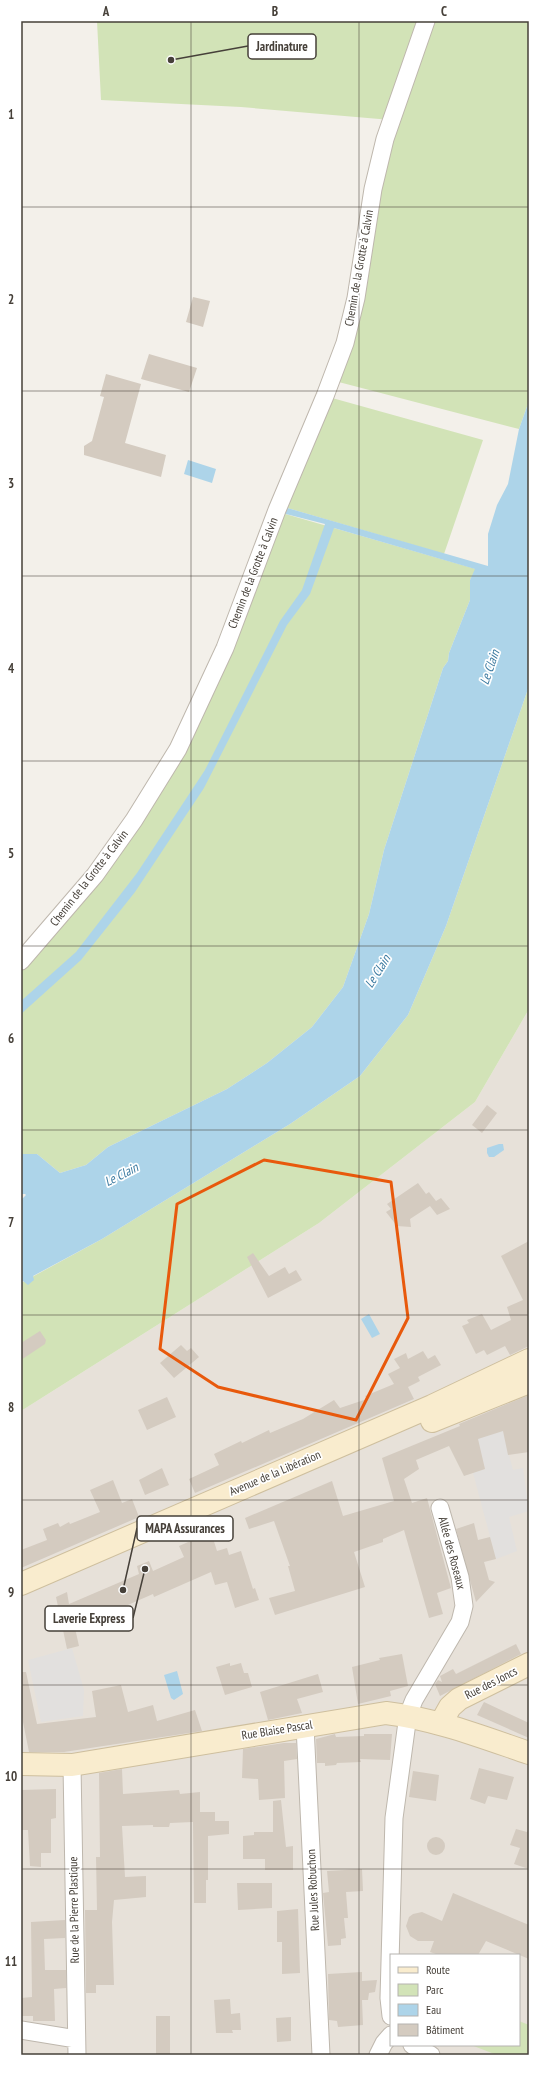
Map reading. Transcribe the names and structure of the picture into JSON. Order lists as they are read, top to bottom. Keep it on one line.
{"streets":{"main road":["Avenue de la Libération","Rue des Joncs","Rue Blaise Pascal"],"street":["Chemin de la Grotte à Calvin","Allée des Roseaux","Rue Jules Robuchon","Rue de la Pierre Plastique"]},"crossings":[["Allée des Roseaux","Rue Blaise Pascal"],["Rue des Joncs","Rue Blaise Pascal"],["Rue Blaise Pascal","Rue Jules Robuchon"],["Rue Blaise Pascal","Rue de la Pierre Plastique"]],"water":["Le Clain"],"places":["Jardinature","Laverie Express","MAPA Assurances"],"legend":["Route","Parc","Eau","Bâtiment"],"grid":{"columns":["A","B","C"],"rows":["1","2","3","4","5","6","7","8","9","10","11"]}}
